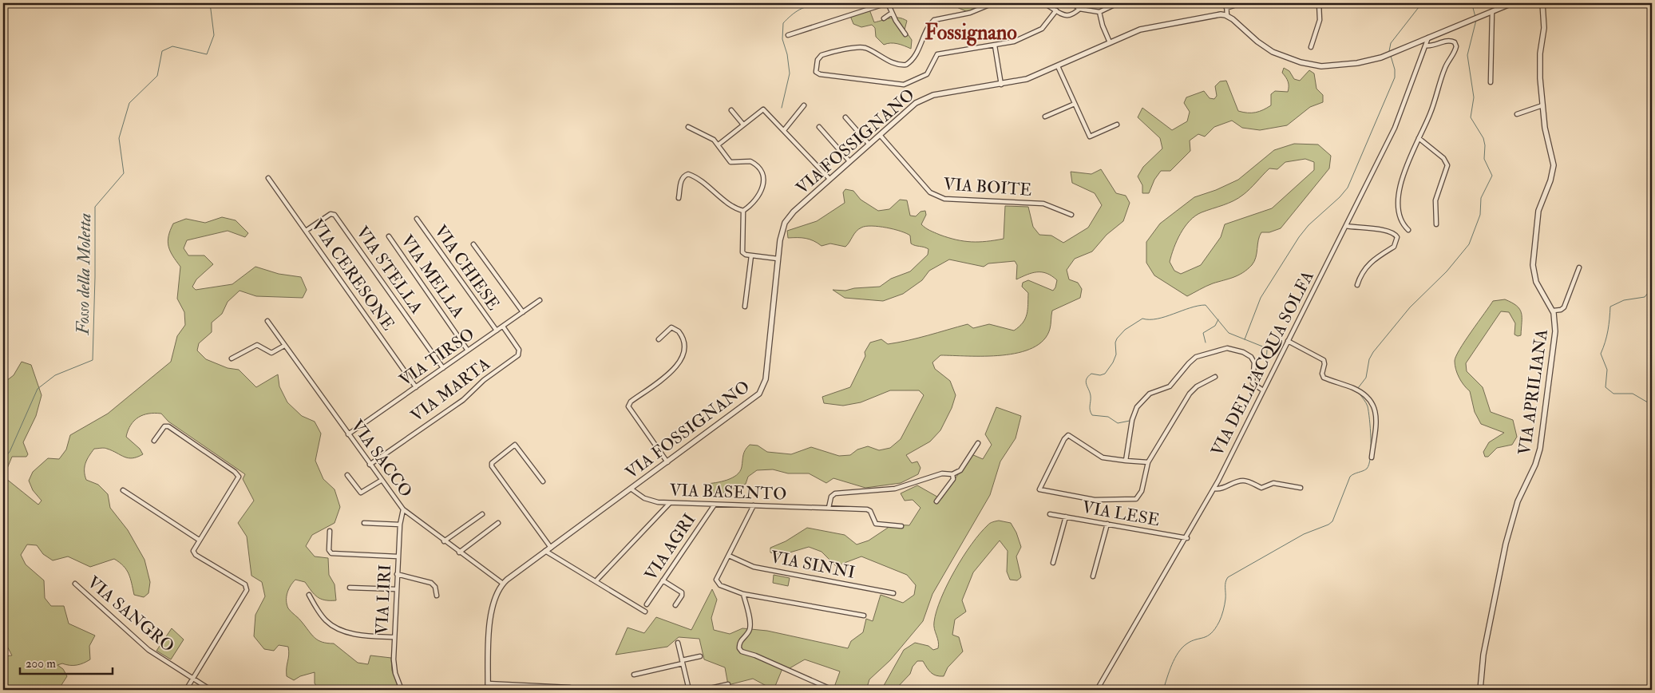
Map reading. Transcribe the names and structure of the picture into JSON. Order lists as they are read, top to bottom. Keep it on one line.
{"streets":{"street":["VIA FOSSIGNANO","VIA BOITE","VIA CHIESE","VIA STELLA","VIA CERESONE","VIA MELLA","VIA TIRSO","VIA DELL'ACQUA SOLFA","VIA MARTA","VIA APRILIANA","VIA SACCO","VIA BASENTO","VIA LESE","VIA AGRI","VIA SINNI","VIA LIRI","VIA SANGRO"]},"crossings":[["VIA FOSSIGNANO","VIA BOITE"],["VIA FOSSIGNANO","VIA SACCO"],["VIA FOSSIGNANO","VIA BASENTO"],["VIA CHIESE","VIA TIRSO"],["VIA STELLA","VIA CERESONE"],["VIA STELLA","VIA TIRSO"],["VIA CERESONE","VIA TIRSO"],["VIA MELLA","VIA TIRSO"],["VIA TIRSO","VIA MARTA"],["VIA TIRSO","VIA SACCO"],["VIA DELL'ACQUA SOLFA","VIA LESE"],["VIA MARTA","VIA SACCO"],["VIA SACCO","VIA LIRI"],["VIA BASENTO","VIA AGRI"]],"districts":["Fossignano"],"water":["Fosso della Moletta"],"scale_bar":"200 m"}
